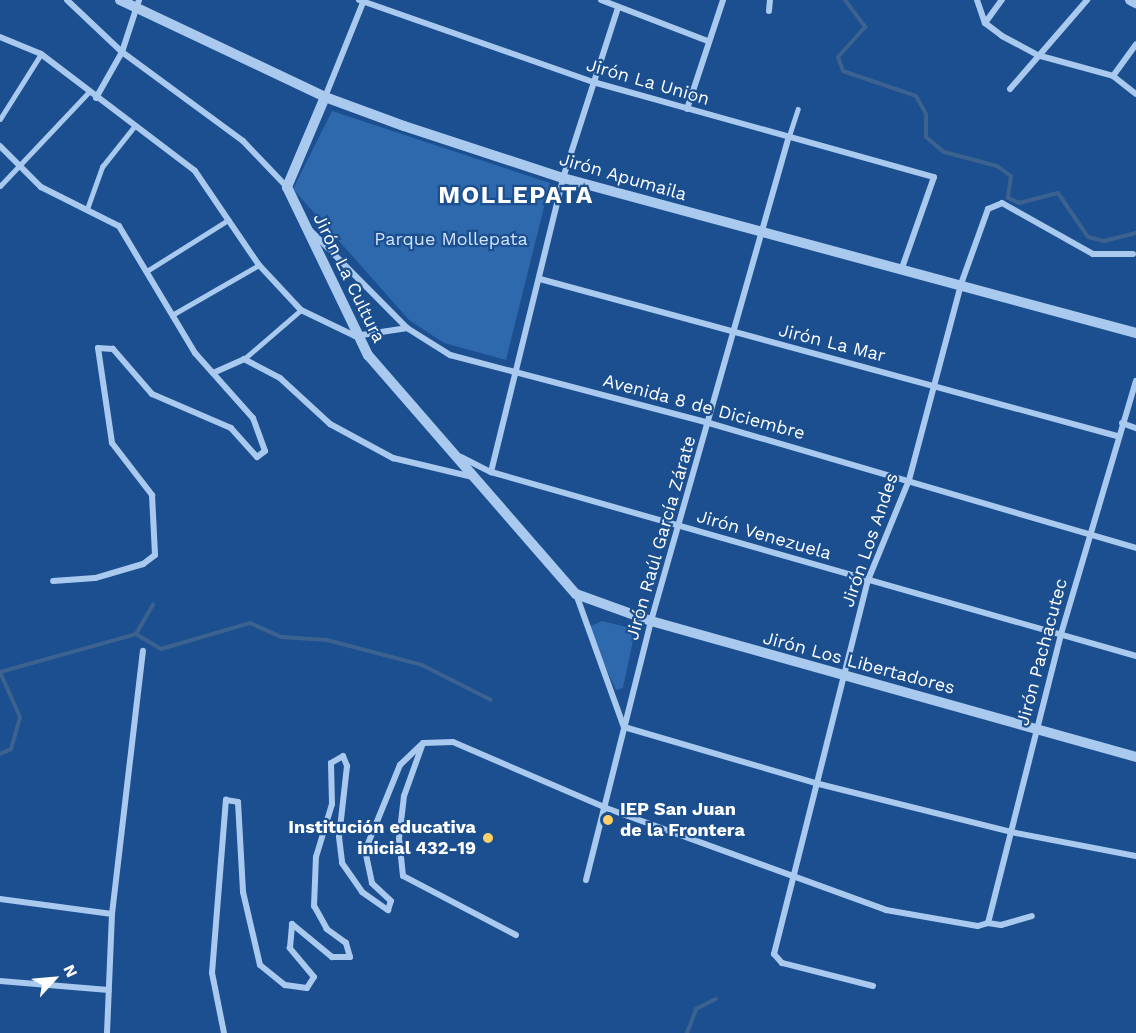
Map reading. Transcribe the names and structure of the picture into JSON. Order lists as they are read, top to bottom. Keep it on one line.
{"streets":{"street":["Jirón La Union","Jirón Apumaila","Jirón La Cultura","Jirón La Mar","Avenida 8 de Diciembre","Jirón Venezuela","Jirón Raúl García Zárate","Jirón Los Andes","Jirón Pachacutec","Jirón Los Libertadores"]},"crossings":[["Jirón La Union","Jirón Apumaila"],["Jirón La Union","Jirón Raúl García Zárate"],["Jirón Apumaila","Jirón Raúl García Zárate"],["Jirón Apumaila","Jirón Los Andes"],["Jirón La Cultura","Avenida 8 de Diciembre"],["Jirón La Cultura","Jirón Venezuela"],["Jirón La Cultura","Jirón Los Libertadores"],["Jirón La Mar","Jirón Raúl García Zárate"],["Jirón La Mar","Jirón Los Andes"],["Jirón La Mar","Jirón Pachacutec"],["Avenida 8 de Diciembre","Jirón Raúl García Zárate"],["Avenida 8 de Diciembre","Jirón Los Andes"],["Avenida 8 de Diciembre","Jirón Pachacutec"],["Jirón Venezuela","Jirón Raúl García Zárate"],["Jirón Venezuela","Jirón Los Andes"],["Jirón Venezuela","Jirón Pachacutec"],["Jirón Raúl García Zárate","Jirón Los Libertadores"],["Jirón Los Andes","Jirón Los Libertadores"],["Jirón Pachacutec","Jirón Los Libertadores"]],"districts":["MOLLEPATA"],"parks":["Parque Mollepata"],"places":["IEP San Juan de la Frontera","Institución educativa inicial 432-19"],"north":"top right"}
